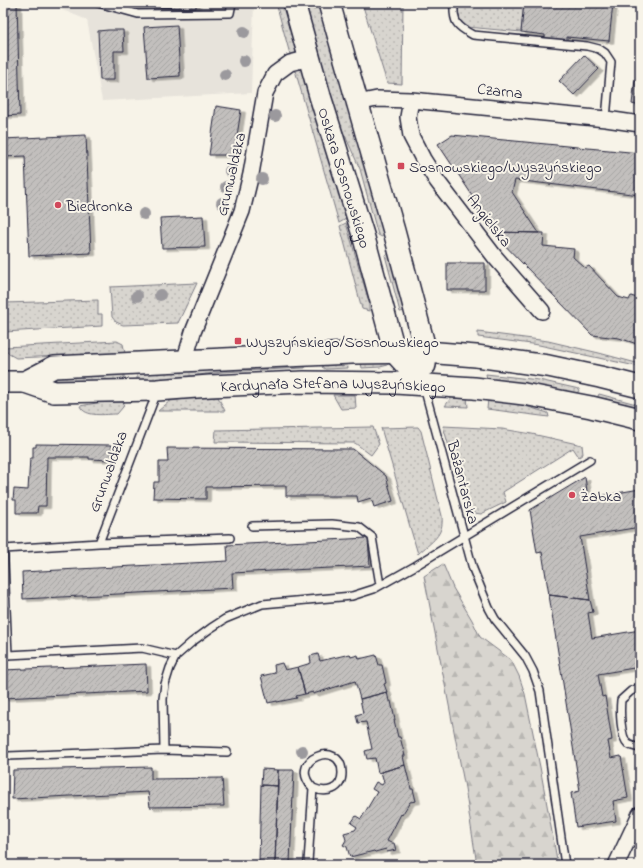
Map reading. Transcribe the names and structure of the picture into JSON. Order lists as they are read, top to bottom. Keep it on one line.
{"streets":{"street":["Czarna","Grunwaldzka","Oskara Sosnowskiego","Angielska","Kardynała Stefana Wyszyńskiego"],"lane":["Bażantarska"]},"crossings":[["Czarna","Oskara Sosnowskiego"],["Czarna","Angielska"],["Grunwaldzka","Oskara Sosnowskiego"],["Grunwaldzka","Kardynała Stefana Wyszyńskiego"],["Oskara Sosnowskiego","Kardynała Stefana Wyszyńskiego"],["Oskara Sosnowskiego","Bażantarska"],["Kardynała Stefana Wyszyńskiego","Bażantarska"]],"places":{"transit":["Sosnowskiego/Wyszyńskiego","Wyszyńskiego/Sosnowskiego"],"other":["Biedronka","Żabka"]}}
